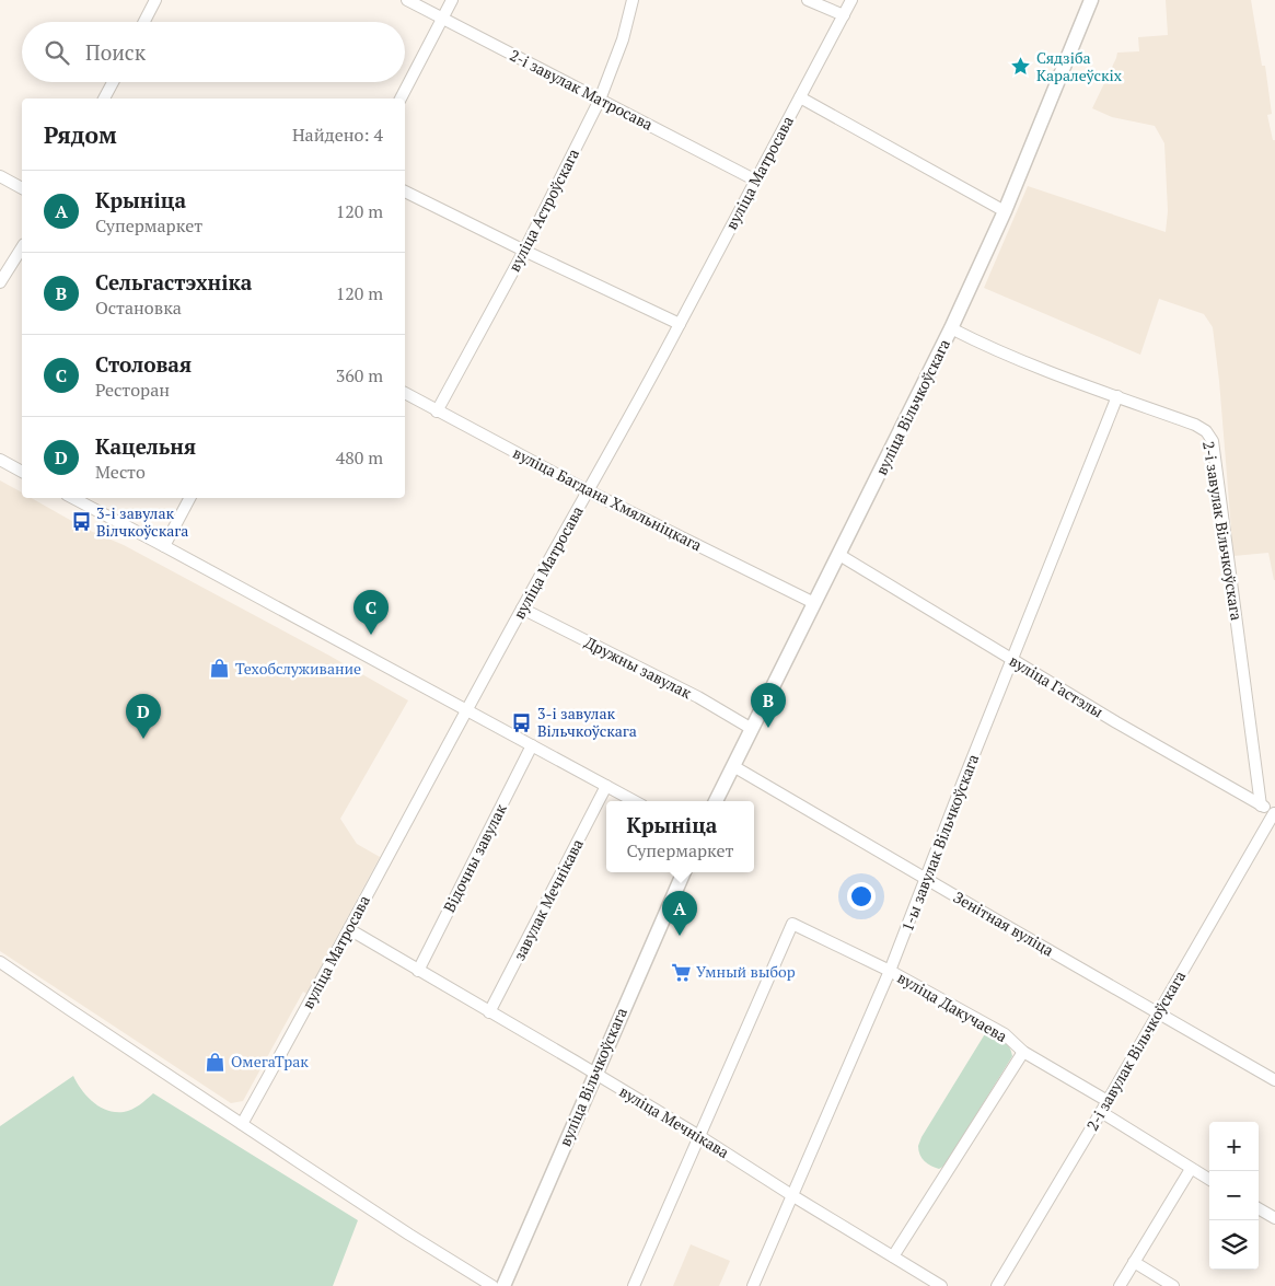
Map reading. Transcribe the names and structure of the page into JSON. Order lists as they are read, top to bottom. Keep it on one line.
{"streets":{"main road":["вуліца Вільчкоўскага"],"street":["2-і завулак Матросава","вуліца Матросава","вуліца Астроўскага","вуліца Багдана Хмяльніцкага","2-і завулак Вільчкоўскага","Дружны завулак","вуліца Гастэлы","1-ы завулак Вільчкоўскага","Відочны завулак","завулак Мечнікава","Зенітная вуліца","вуліца Дакучаева","вуліца Мечнікава"]},"crossings":[["2-і завулак Матросава","вуліца Матросава"],["2-і завулак Матросава","вуліца Астроўскага"],["вуліца Матросава","вуліца Багдана Хмяльніцкага"],["вуліца Матросава","Дружны завулак"],["вуліца Матросава","вуліца Мечнікава"],["вуліца Астроўскага","вуліца Багдана Хмяльніцкага"],["вуліца Вільчкоўскага","вуліца Багдана Хмяльніцкага"],["вуліца Вільчкоўскага","2-і завулак Вільчкоўскага"],["вуліца Вільчкоўскага","Дружны завулак"],["вуліца Вільчкоўскага","вуліца Гастэлы"],["вуліца Вільчкоўскага","Зенітная вуліца"],["вуліца Вільчкоўскага","вуліца Мечнікава"],["2-і завулак Вільчкоўскага","вуліца Гастэлы"],["2-і завулак Вільчкоўскага","1-ы завулак Вільчкоўскага"],["2-і завулак Вільчкоўскага","Зенітная вуліца"],["2-і завулак Вільчкоўскага","вуліца Дакучаева"],["вуліца Гастэлы","1-ы завулак Вільчкоўскага"],["1-ы завулак Вільчкоўскага","Зенітная вуліца"],["1-ы завулак Вільчкоўскага","вуліца Дакучаева"],["1-ы завулак Вільчкоўскага","вуліца Мечнікава"],["Відочны завулак","вуліца Мечнікава"],["завулак Мечнікава","вуліца Мечнікава"],["вуліца Дакучаева","вуліца Мечнікава"]],"places":{"place":["Сядзіба Каралеўскіх"],"bus stop":["3-і завулак Вілчкоўскага","3-і завулак Вільчкоўскага"],"shop":["Техобслуживание","ОмегаТрак"],"supermarket":["Умный выбор"]},"page":{"search":"Поиск","heading":["Рядом","Найдено: 4"],"list":[{"mark":"A","name":"Крыніца","note":"Супермаркет","value":"120 m"},{"mark":"B","name":"Сельгастэхніка","note":"Остановка","value":"120 m"},{"mark":"C","name":"Столовая","note":"Ресторан","value":"360 m"},{"mark":"D","name":"Кацельня","note":"Место","value":"480 m"}],"pins":["C","B","D","A"],"popup":["Крыніца","Супермаркет"],"map_buttons":["+","−"]}}
